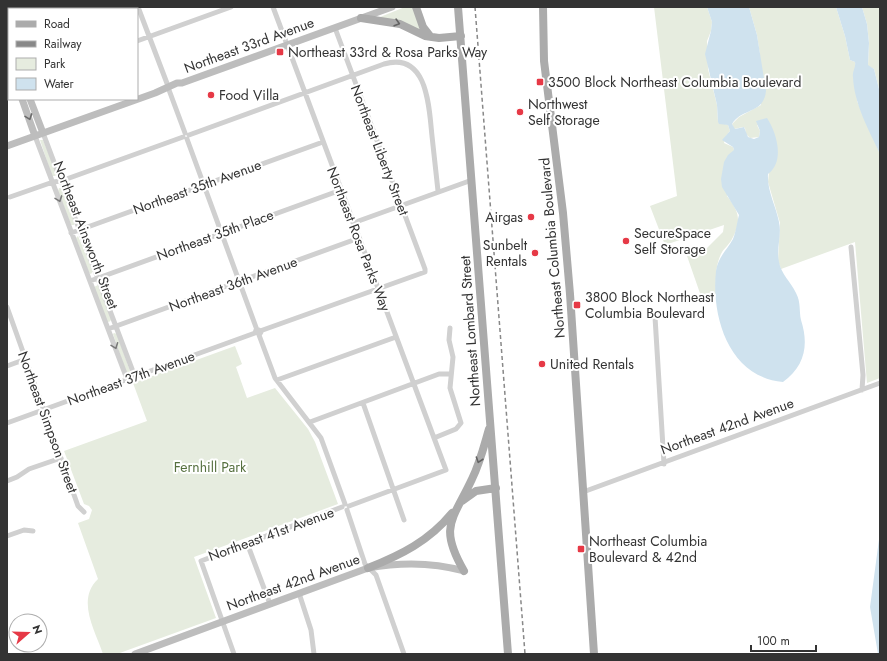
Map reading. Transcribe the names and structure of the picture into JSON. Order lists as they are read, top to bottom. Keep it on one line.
{"streets":{"main road":["Northeast Columbia Boulevard","Northeast Lombard Street"],"street":["Northeast 33rd Avenue","Northeast Liberty Street","Northeast 35th Avenue","Northeast Ainsworth Street","Northeast 35th Place","Northeast Rosa Parks Way","Northeast 36th Avenue","Northeast 37th Avenue","Northeast Simpson Street","Northeast 42nd Avenue","Northeast 41st Avenue"]},"crossings":[["Northeast 33rd Avenue","Northeast Liberty Street"],["Northeast 33rd Avenue","Northeast Ainsworth Street"],["Northeast 33rd Avenue","Northeast Rosa Parks Way"],["Northeast Liberty Street","Northeast 37th Avenue"],["Northeast 35th Avenue","Northeast Ainsworth Street"],["Northeast 35th Avenue","Northeast Rosa Parks Way"],["Northeast Ainsworth Street","Northeast 35th Place"],["Northeast Ainsworth Street","Northeast 36th Avenue"],["Northeast Ainsworth Street","Northeast 37th Avenue"],["Northeast 35th Place","Northeast Rosa Parks Way"],["Northeast Rosa Parks Way","Northeast 36th Avenue"],["Northeast Rosa Parks Way","Northeast 37th Avenue"],["Northeast Rosa Parks Way","Northeast 41st Avenue"],["Northeast Columbia Boulevard","Northeast 42nd Avenue"],["Northeast 37th Avenue","Northeast Simpson Street"],["Northeast 42nd Avenue","Northeast 41st Avenue"]],"parks":["Fernhill Park"],"places":{"transit":["Northeast 33rd & Rosa Parks Way","3500 Block Northeast Columbia Boulevard","3800 Block Northeast Columbia Boulevard","Northeast Columbia Boulevard & 42nd"],"other":["Food Villa","Northwest Self Storage","Airgas","SecureSpace Self Storage","Sunbelt Rentals","United Rentals"]},"legend":["Road","Railway","Park","Water"],"scale_bar":"100 m","north":"right"}
